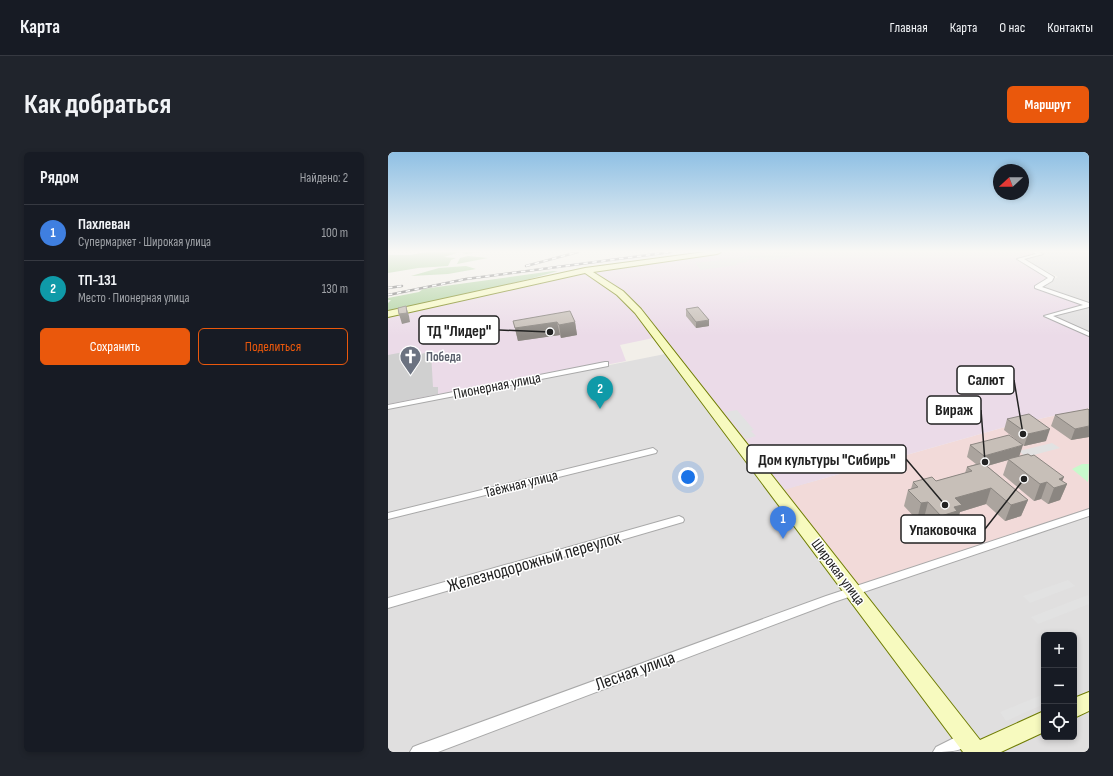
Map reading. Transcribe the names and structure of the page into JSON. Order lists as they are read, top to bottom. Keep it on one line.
{"streets":{"street":["Пионерная улица","Таёжная улица","Железнодорожный переулок","Широкая улица","Лесная улица"]},"crossings":[["Широкая улица","Лесная улица"]],"places":{"other":["ТД \"Лидер\"","Салют","Вираж","Упаковочка","Дом культуры \"Сибирь\""],"church":["Победа"]},"north":"left","page":{"header":"Карта","nav":["Главная","Карта","О нас","Контакты"],"buttons":["Маршрут",["Сохранить","Поделиться"]],"title":"Как добраться","heading":["Рядом","Найдено: 2"],"list":[{"mark":"1","name":"Пахлеван","note":"Супермаркет · Широкая улица","value":"100 m"},{"mark":"2","name":"ТП-131","note":"Место · Пионерная улица","value":"130 m"}],"pins":["2","1"],"map_buttons":["+","−"]}}
